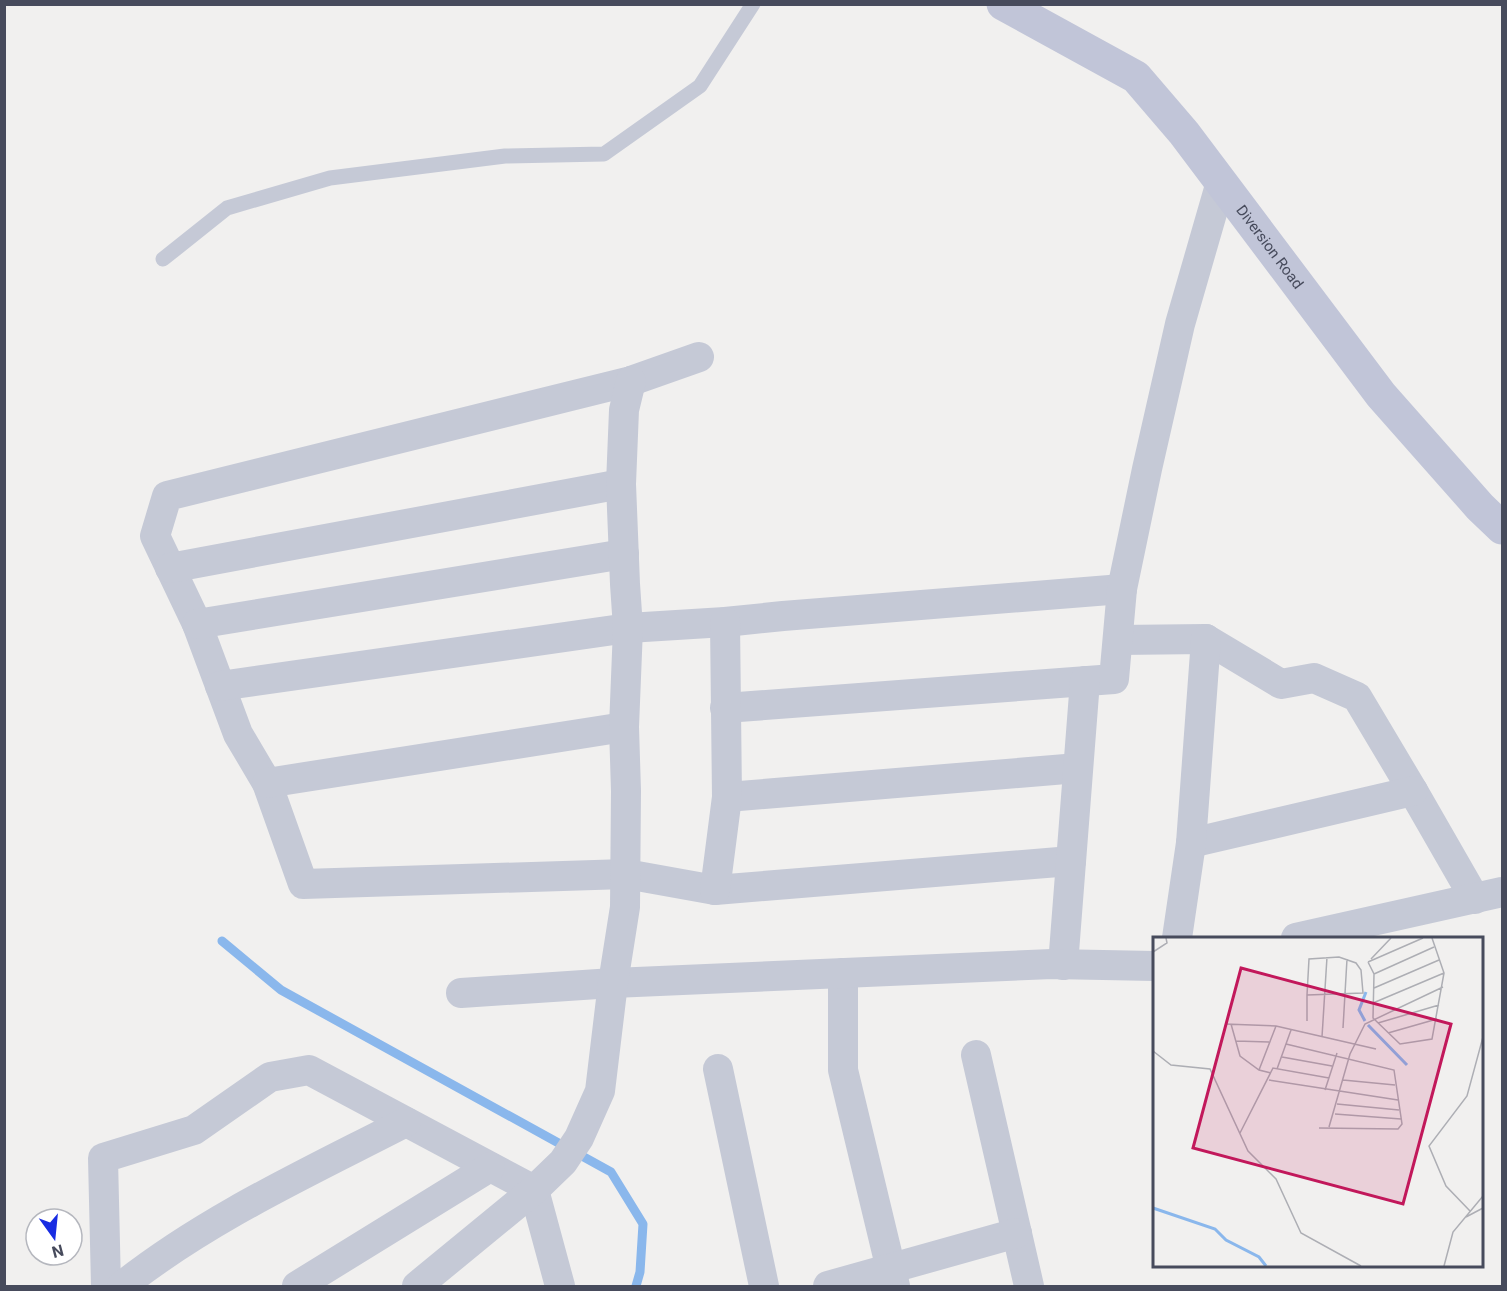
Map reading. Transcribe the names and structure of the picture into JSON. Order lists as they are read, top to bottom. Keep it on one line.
{"streets":{"street":["Diversion Road"]},"north":"bottom"}
